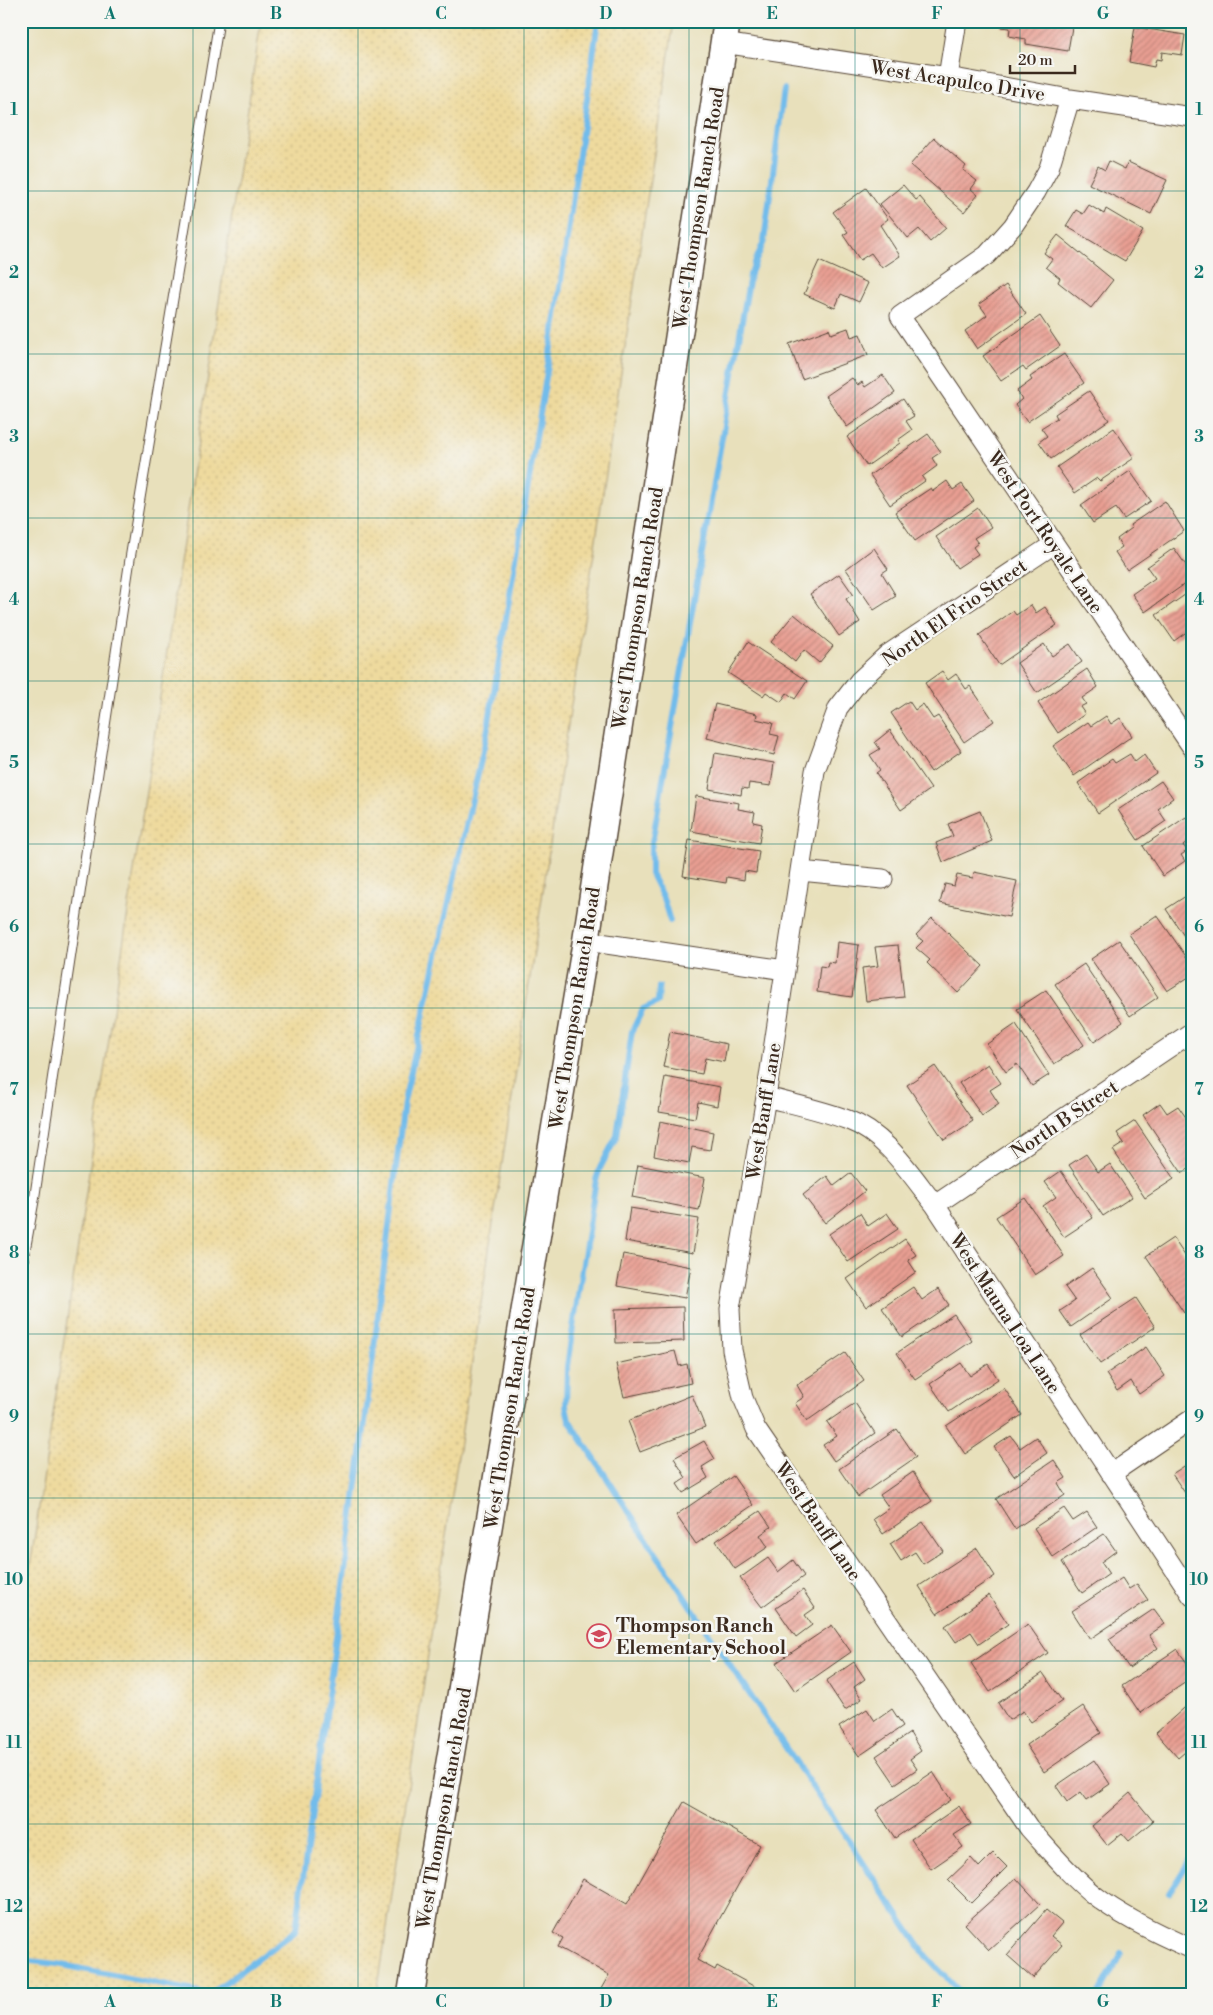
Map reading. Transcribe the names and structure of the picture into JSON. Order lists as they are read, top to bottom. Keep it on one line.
{"streets":{"main road":["West Thompson Ranch Road"],"street":["West Acapulco Drive","West Port Royale Lane","North El Frio Street","West Banff Lane","North B Street","West Mauna Loa Lane"]},"crossings":[["West Acapulco Drive","West Thompson Ranch Road"],["West Acapulco Drive","West Port Royale Lane"],["West Port Royale Lane","North El Frio Street"],["North El Frio Street","West Banff Lane"],["West Banff Lane","West Mauna Loa Lane"],["North B Street","West Mauna Loa Lane"]],"places":{"school or university":["Thompson Ranch Elementary School"]},"scale_bar":"20 m","grid":{"columns":["A","B","C","D","E","F","G"],"rows":["1","2","3","4","5","6","7","8","9","10","11","12"]}}
